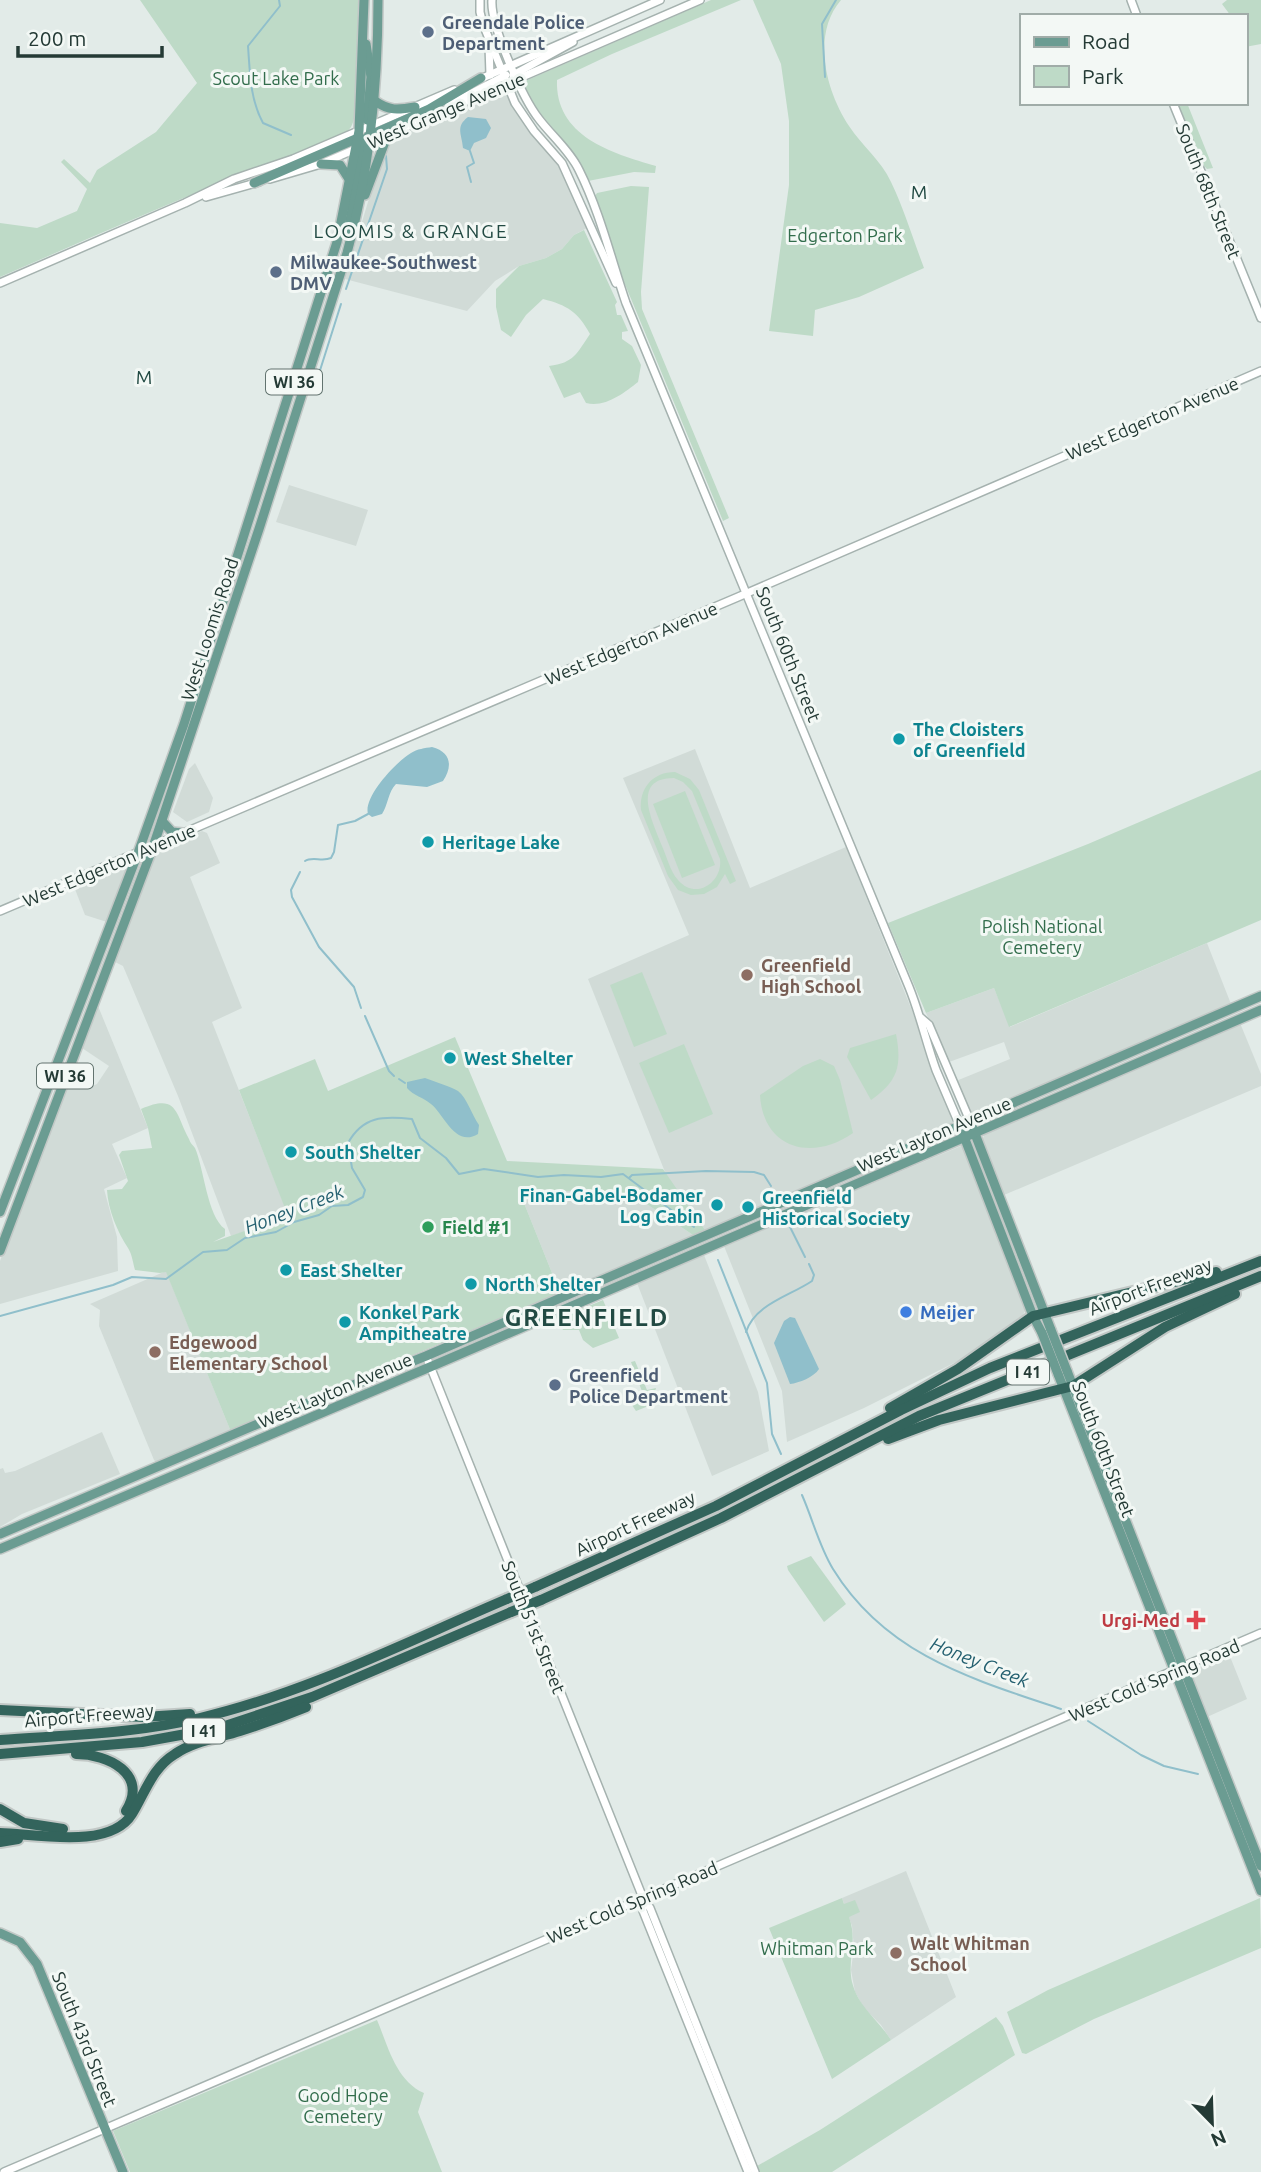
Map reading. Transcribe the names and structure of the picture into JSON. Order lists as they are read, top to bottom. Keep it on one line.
{"streets":{"highway":["Airport Freeway","I 41"],"main road":["WI 36","West Loomis Road","South 60th Street","West Layton Avenue","South 43rd Street"],"street":["West Grange Avenue","South 68th Street","West Edgerton Avenue","South 51st Street","West Cold Spring Road"]},"crossings":[["West Grange Avenue","West Loomis Road"],["West Grange Avenue","South 60th Street"],["West Edgerton Avenue","West Loomis Road"],["West Edgerton Avenue","South 60th Street"],["South 60th Street","West Layton Avenue"],["South 60th Street","West Cold Spring Road"],["West Layton Avenue","South 51st Street"],["South 51st Street","West Cold Spring Road"],["West Cold Spring Road","South 43rd Street"]],"districts":["M","LOOMIS & GRANGE","M","GREENFIELD"],"water":["Honey Creek"],"parks":["Scout Lake Park","Edgerton Park","Polish National Cemetery","Whitman Park","Good Hope Cemetery"],"places":{"other":["Greendale Police Department","Milwaukee-Southwest DMV","The Cloisters of Greenfield","Heritage Lake","Greenfield High School","West Shelter","South Shelter","Finan-Gabel-Bodamer Log Cabin","Greenfield Historical Society","Field #1","East Shelter","North Shelter","Meijer","Konkel Park Ampitheatre","Edgewood Elementary School","Greenfield Police Department","Walt Whitman School"],"health":["Urgi-Med"]},"legend":["Road","Park"],"scale_bar":"200 m","north":"bottom right"}
